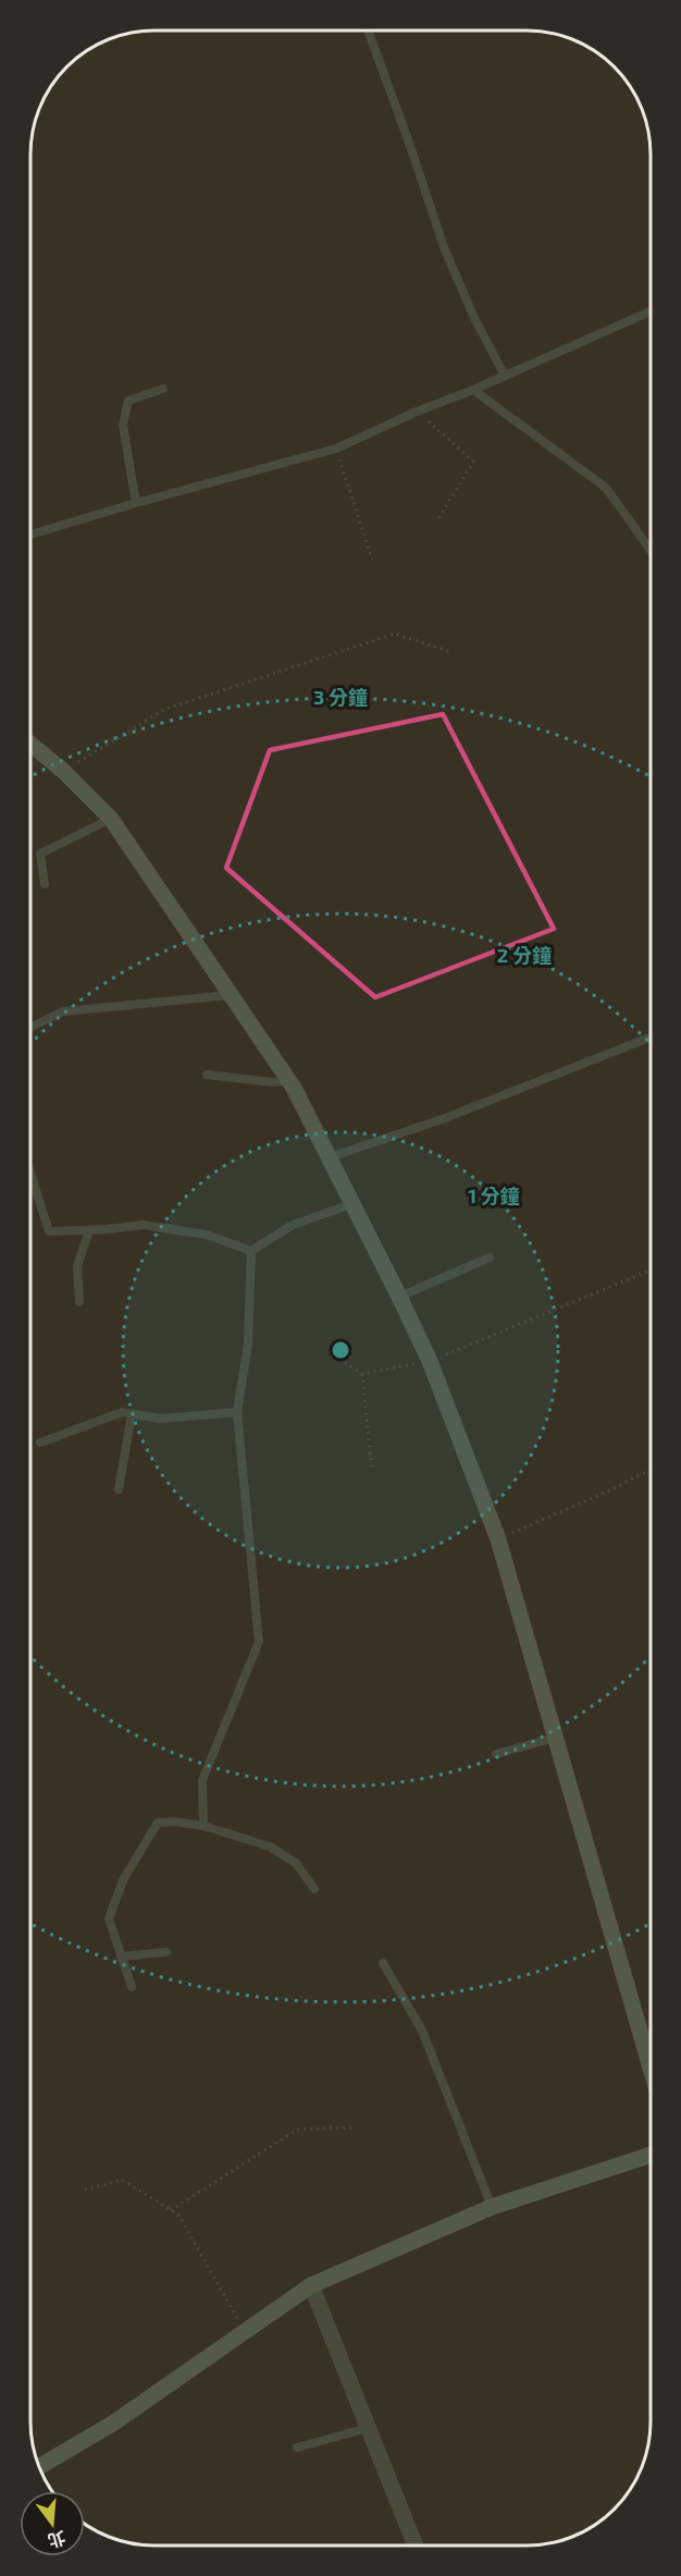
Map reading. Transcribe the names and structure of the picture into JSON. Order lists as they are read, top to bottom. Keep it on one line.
{"north":"bottom","rings":["3 分鐘","2 分鐘","1 分鐘"]}
